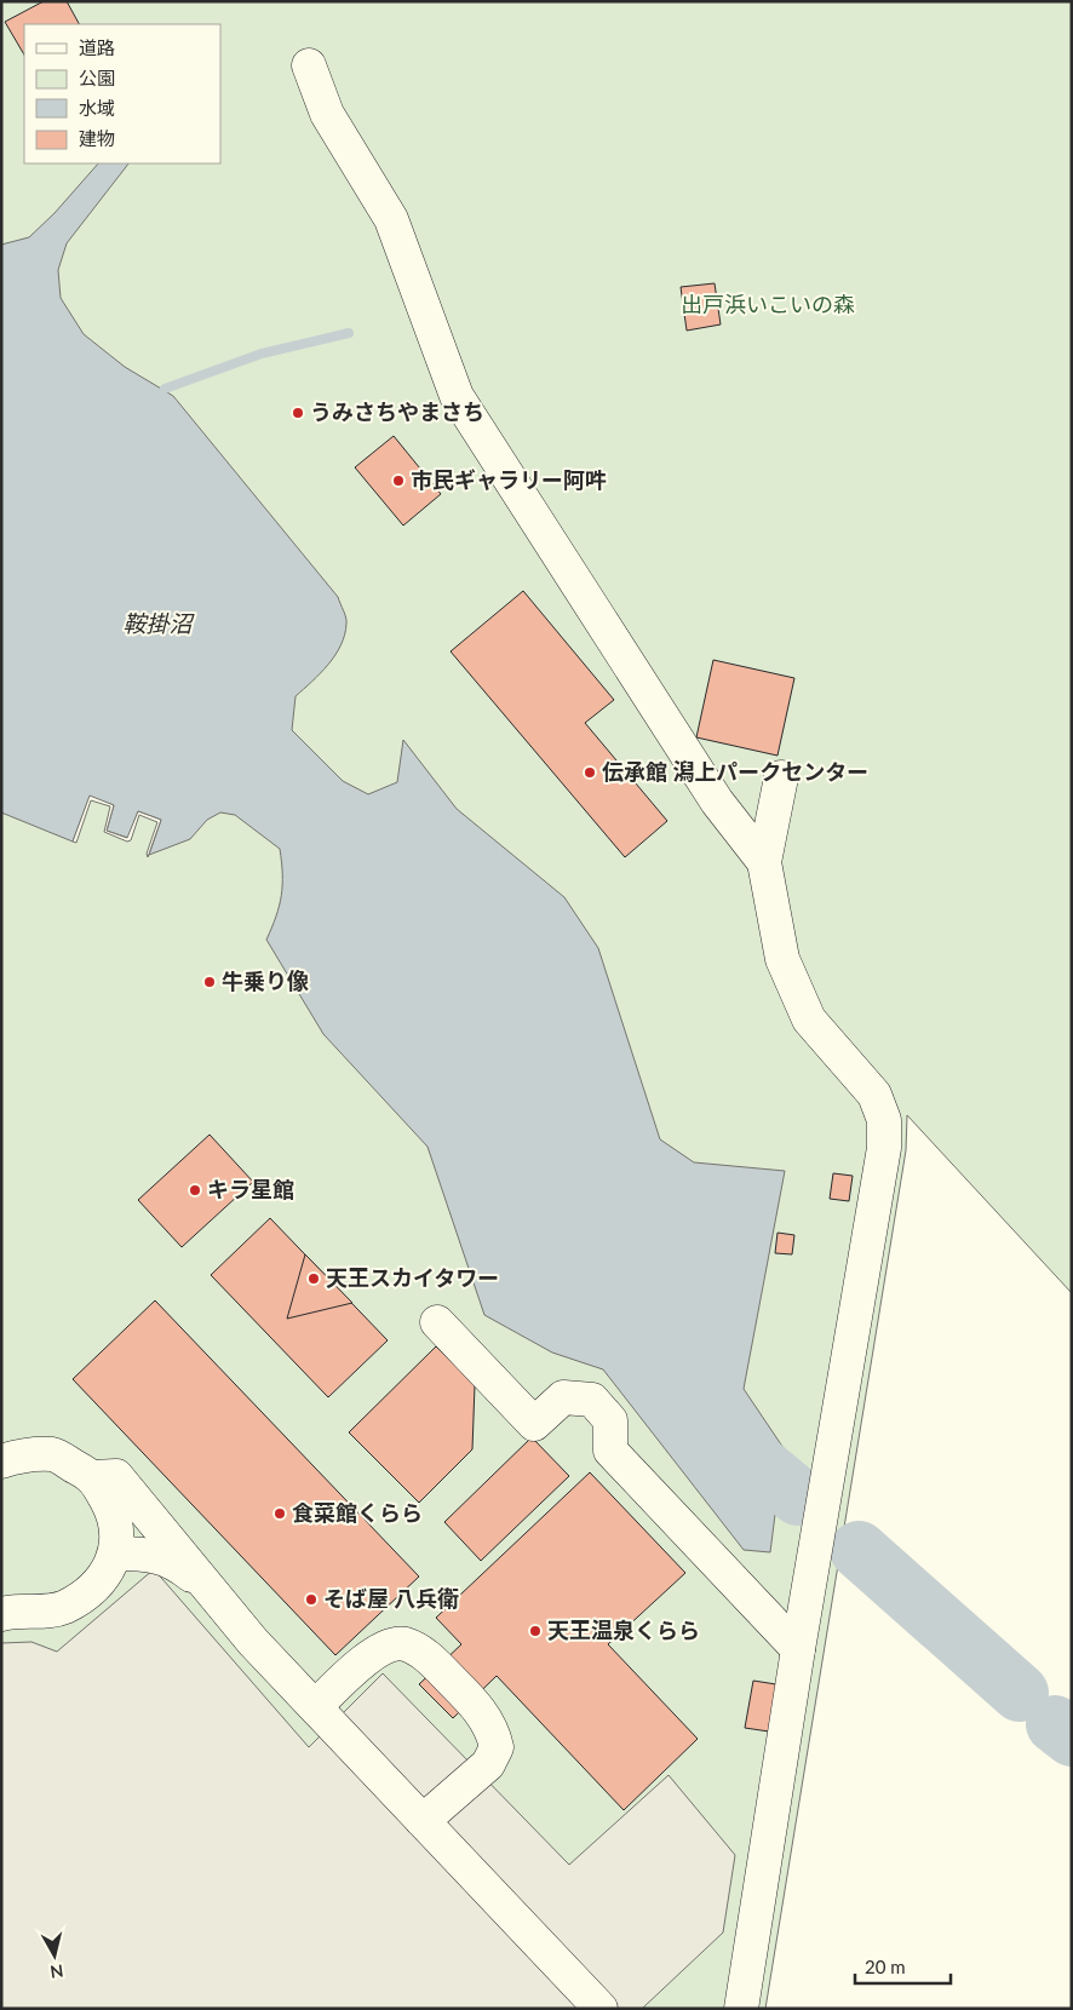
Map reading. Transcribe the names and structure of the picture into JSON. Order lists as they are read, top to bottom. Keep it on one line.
{"water":["鞍掛沼"],"parks":["出戸浜いこいの森"],"places":["うみさちやまさち","市民ギャラリー阿吽","伝承館 潟上パークセンター","牛乗り像","キラ星館","天王スカイタワー","食菜館くらら","そば屋 八兵衛","天王温泉くらら"],"legend":["道路","公園","水域","建物"],"scale_bar":"20 m","north":"bottom"}
